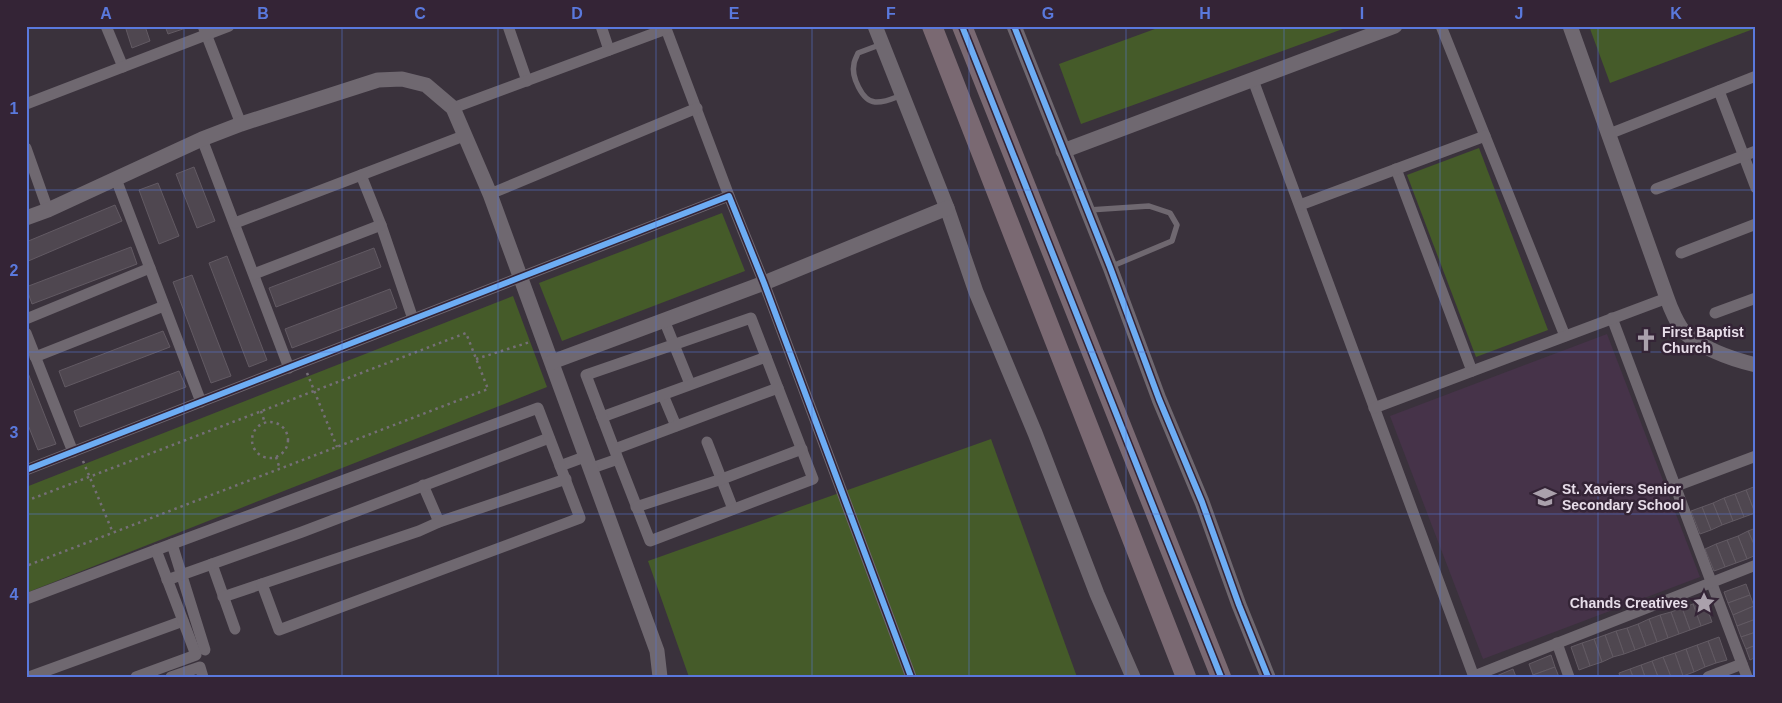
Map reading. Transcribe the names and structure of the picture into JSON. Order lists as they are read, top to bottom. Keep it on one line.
{"places":{"church":["First Baptist Church"],"school or university":["St. Xaviers Senior Secondary School"],"place":["Chands Creatives"]},"grid":{"columns":["A","B","C","D","E","F","G","H","I","J","K"],"rows":["1","2","3","4"]}}
